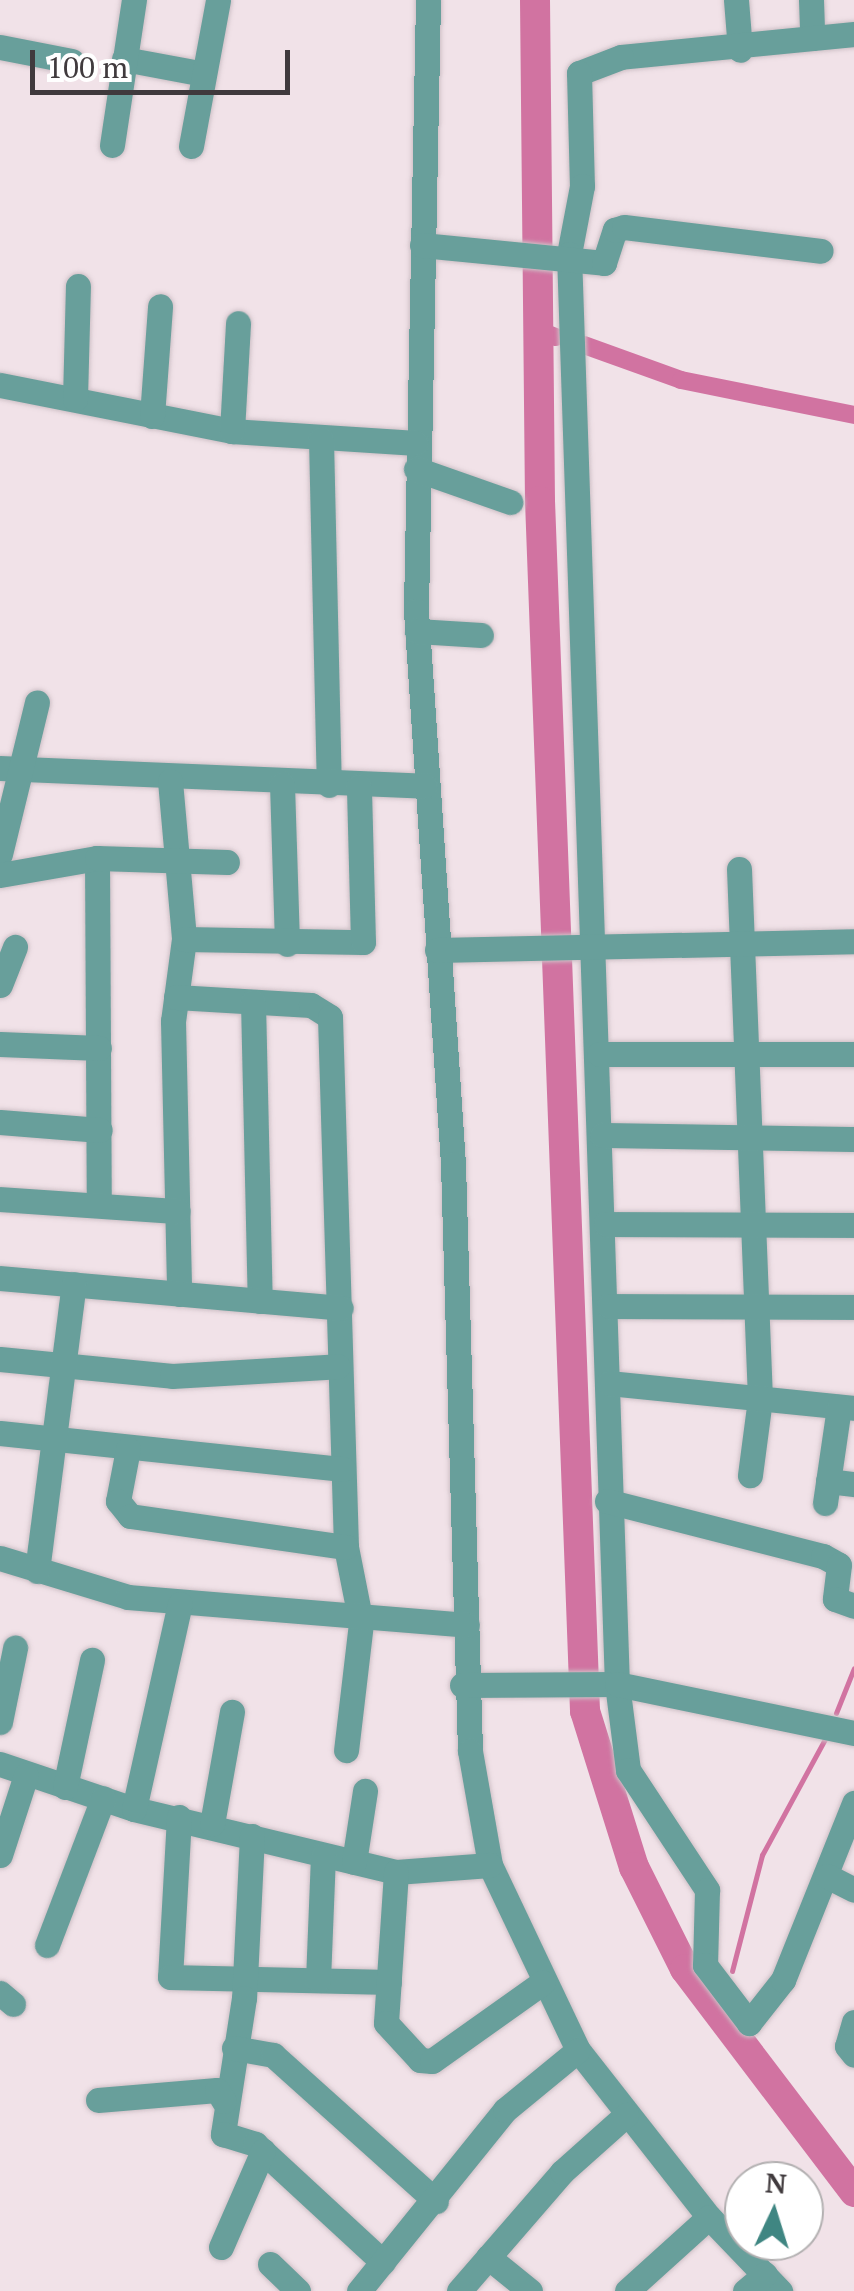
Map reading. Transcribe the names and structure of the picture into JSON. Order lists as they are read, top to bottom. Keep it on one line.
{"scale_bar":"100 m","north":"top"}
